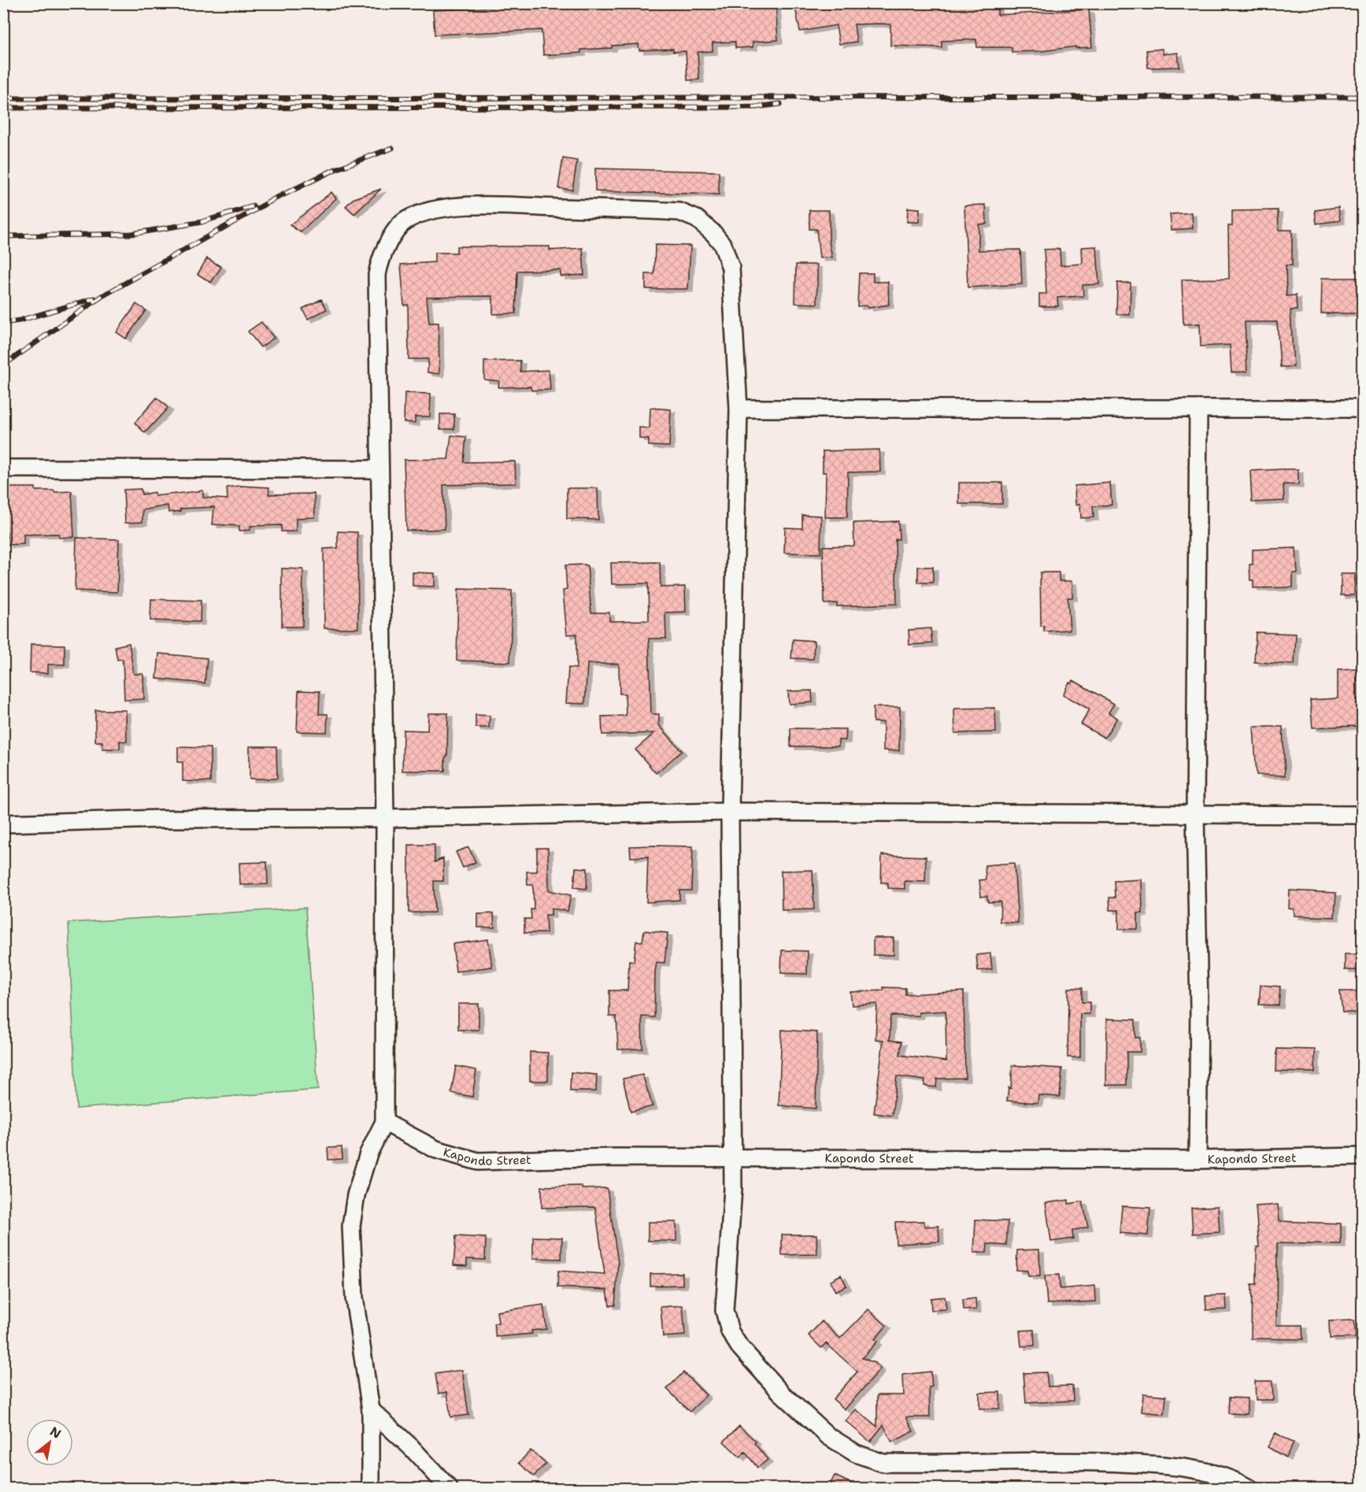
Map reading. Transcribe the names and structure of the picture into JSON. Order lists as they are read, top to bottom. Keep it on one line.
{"streets":{"street":["Kapondo Street"]},"north":"top right"}
